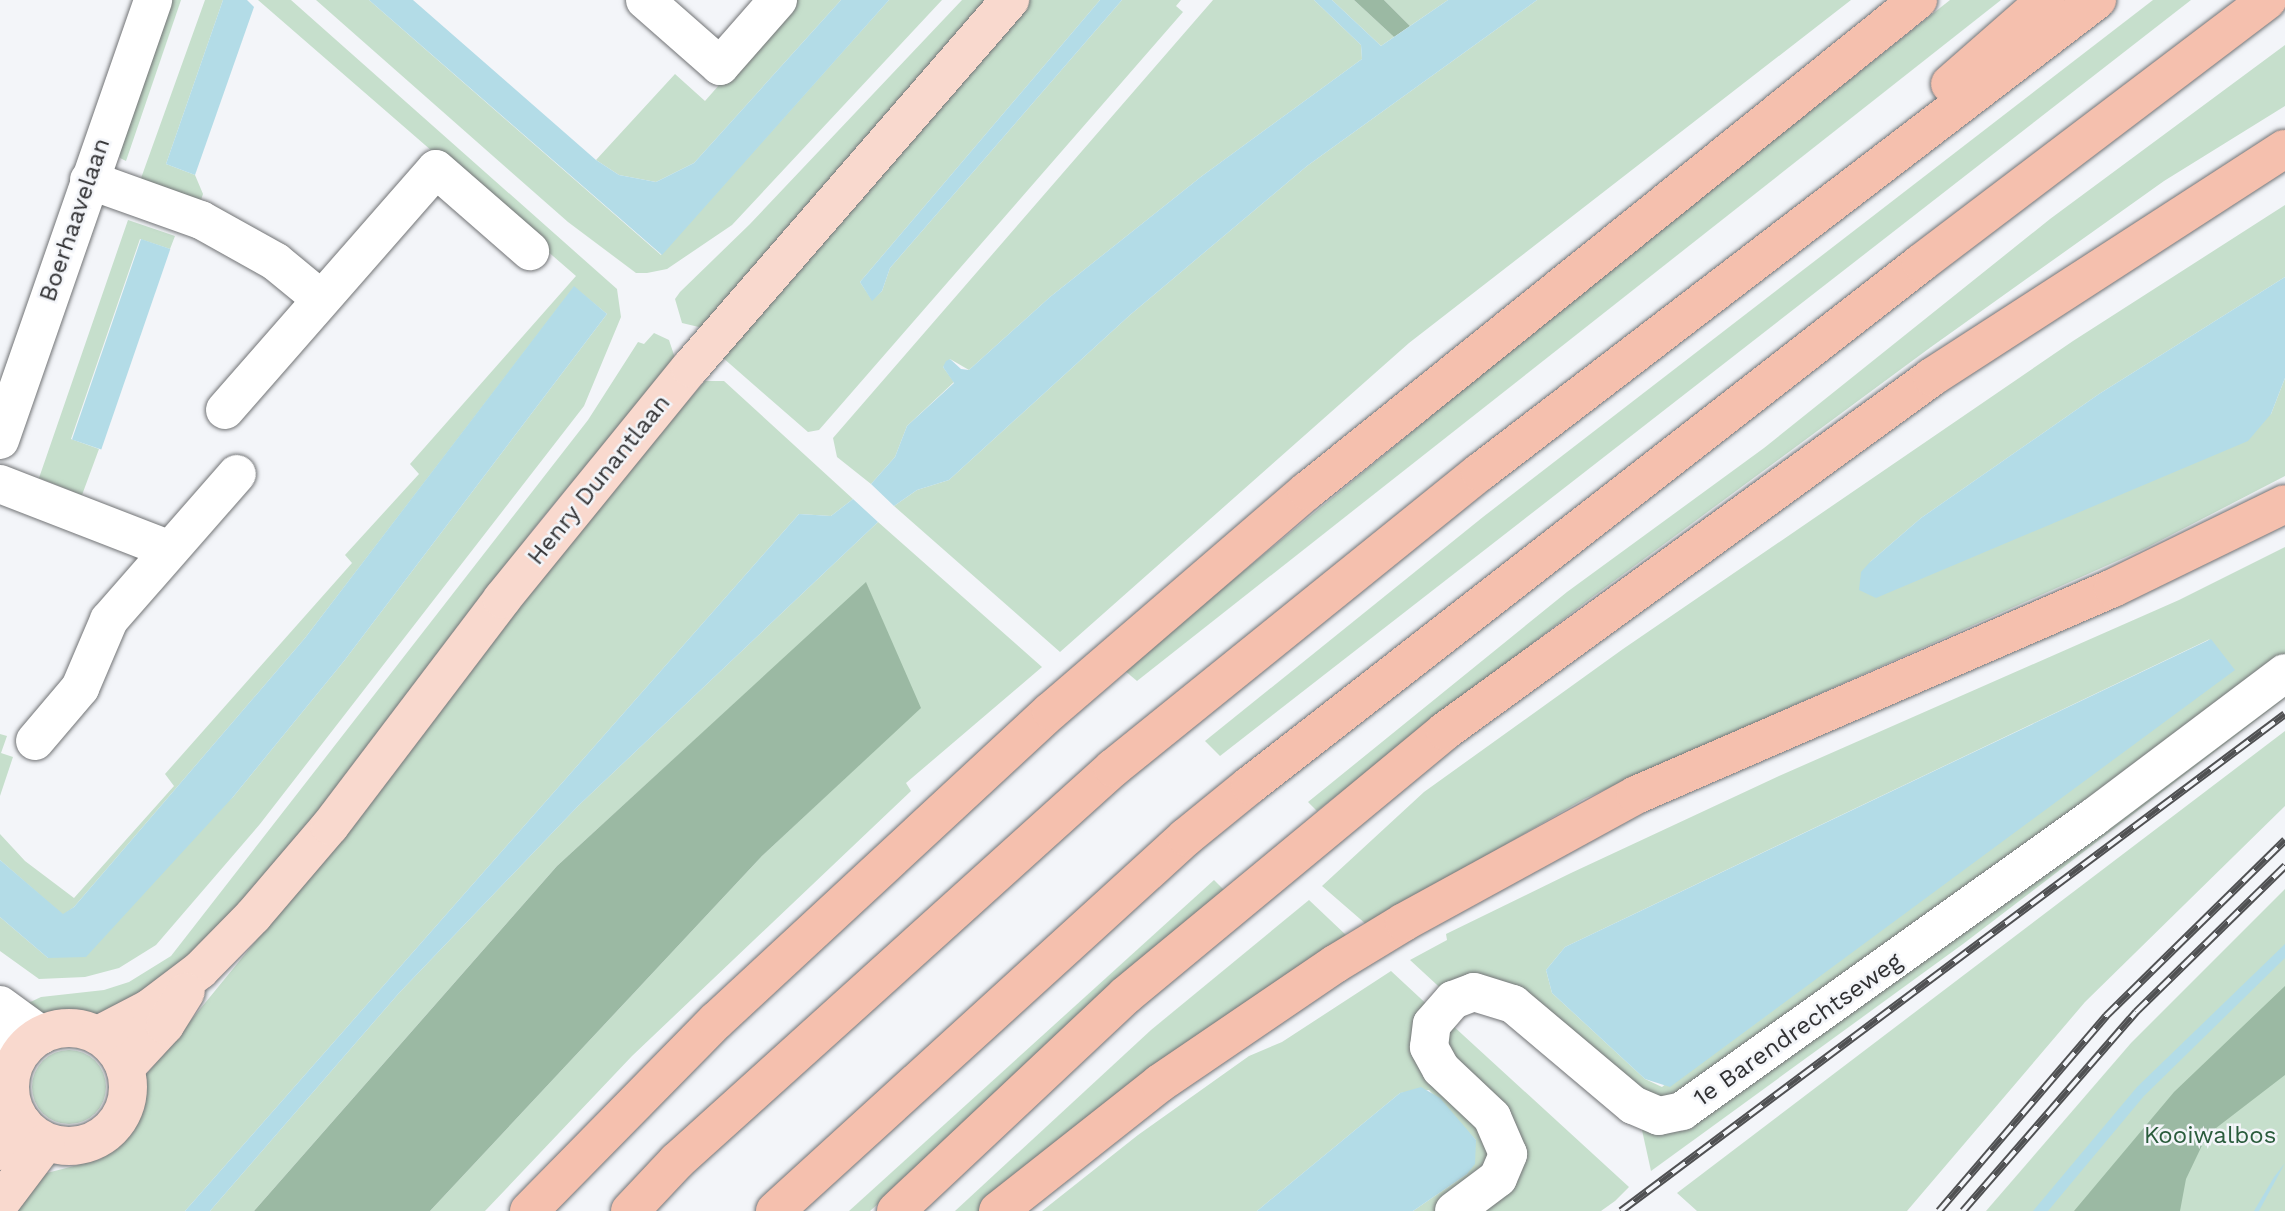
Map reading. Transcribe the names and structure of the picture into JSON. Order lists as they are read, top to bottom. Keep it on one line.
{"streets":{"main road":["Henry Dunantlaan"],"street":["Boerhaavelaan","1e Barendrechtseweg"]},"parks":["Kooiwalbos"]}
